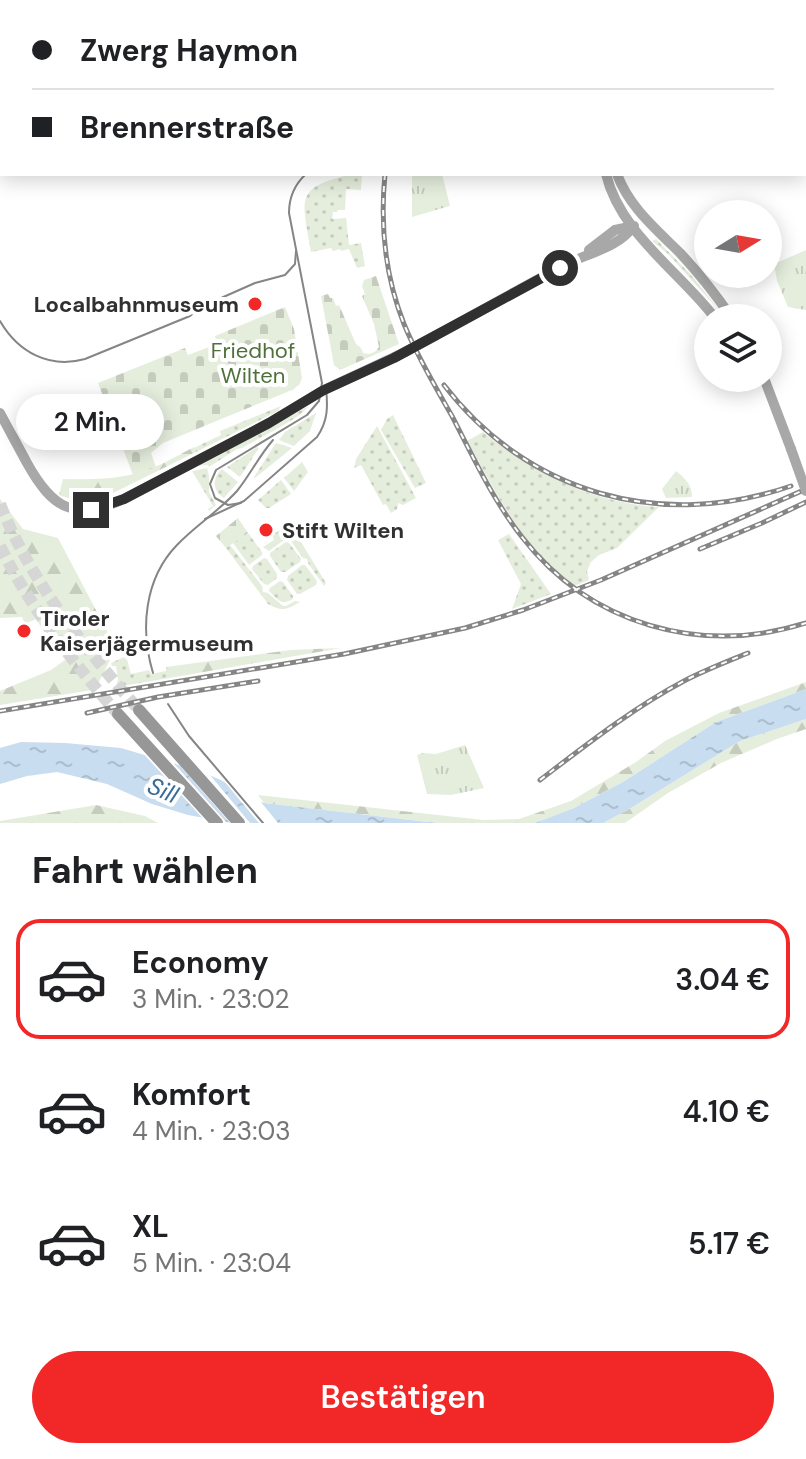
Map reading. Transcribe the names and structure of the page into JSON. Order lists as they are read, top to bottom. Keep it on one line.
{"water":["Sill"],"parks":["Friedhof Wilten"],"places":["Localbahnmuseum","Stift Wilten","Tiroler Kaiserjägermuseum"],"north":"right","page":{"banner":["Zwerg Haymon","Brennerstraße"],"bubble":"2 Min.","heading":"Fahrt wählen","list":[{"name":"Economy","note":"3 Min. · 23:02","value":"3.04 €"},{"name":"Komfort","note":"4 Min. · 23:03","value":"4.10 €"},{"name":"XL","note":"5 Min. · 23:04","value":"5.17 €"}],"buttons":"Bestätigen"}}
